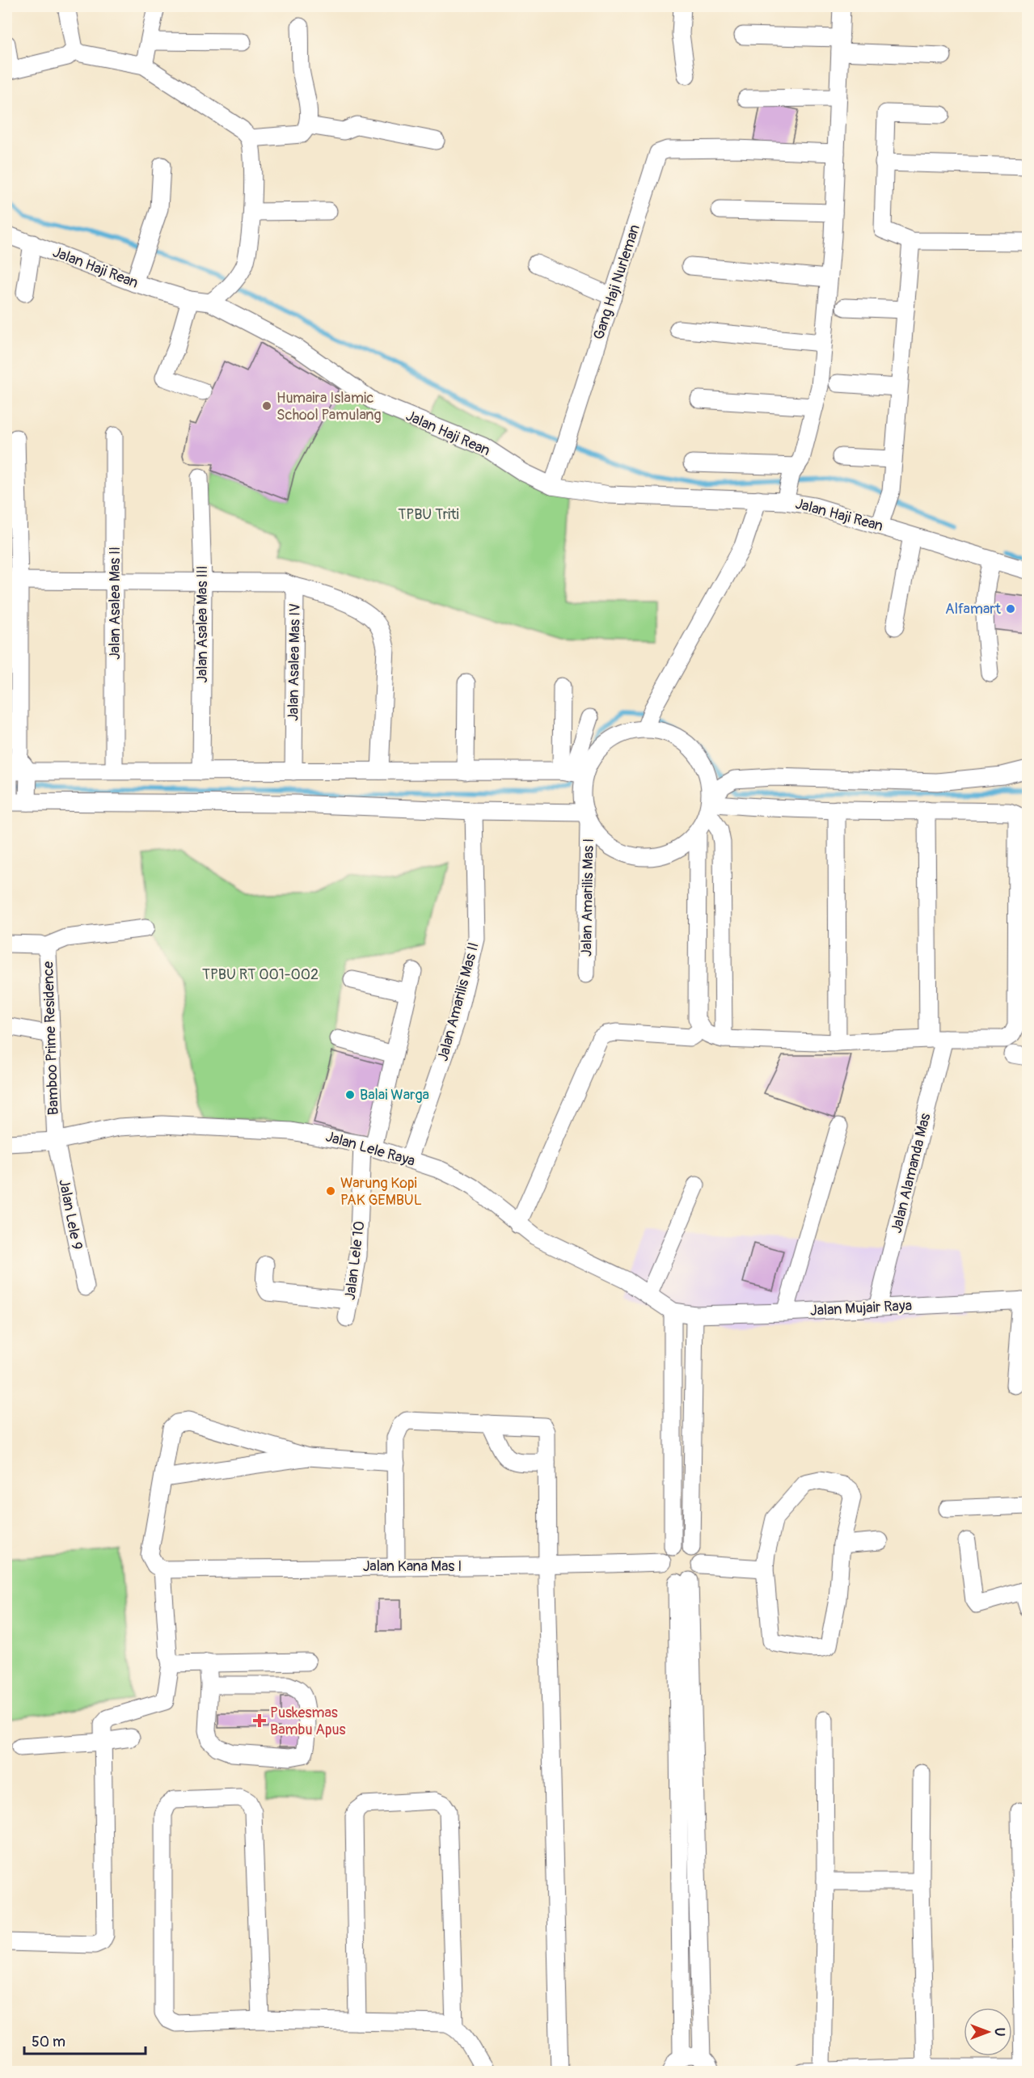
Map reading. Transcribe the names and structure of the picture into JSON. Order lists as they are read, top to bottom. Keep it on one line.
{"streets":{"street":["Jalan Haji Rean","Gang Haji Nurleman","Jalan Asalea Mas II","Jalan Asalea Mas III","Jalan Asalea Mas IV","Jalan Amarilis Mas I","Jalan Amarilis Mas II","Bamboo Prime Residence","Jalan Lele Raya","Jalan Alamanda Mas","Jalan Lele 9","Jalan Lele 10","Jalan Mujair Raya","Jalan Kana Mas I"]},"crossings":[["Jalan Haji Rean","Gang Haji Nurleman"],["Jalan Asalea Mas II","Jalan Asalea Mas IV"],["Jalan Asalea Mas III","Jalan Asalea Mas IV"],["Jalan Amarilis Mas II","Jalan Lele Raya"],["Bamboo Prime Residence","Jalan Lele Raya"],["Bamboo Prime Residence","Jalan Lele 9"],["Jalan Lele Raya","Jalan Lele 9"],["Jalan Lele Raya","Jalan Lele 10"],["Jalan Lele Raya","Jalan Mujair Raya"],["Jalan Alamanda Mas","Jalan Mujair Raya"]],"parks":["TPBU Triti","TPBU RT 001-002"],"places":{"other":["Humaira Islamic School Pamulang","Alfamart","Balai Warga","Warung Kopi PAK GEMBUL"],"health":["Puskesmas Bambu Apus"]},"scale_bar":"50 m","north":"right"}
